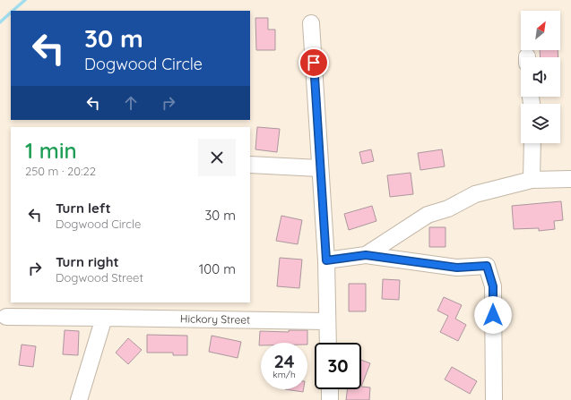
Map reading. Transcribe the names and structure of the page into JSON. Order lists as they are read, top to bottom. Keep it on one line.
{"streets":{"street":["Hickory Street"]},"north":"top right","page":{"turn":["30 m","Dogwood Circle"],"heading":["1 min","250 m · 20:22"],"list":[{"name":"Turn left","note":"Dogwood Circle","value":"30 m"},{"name":"Turn right","note":"Dogwood Street","value":"100 m"}],"speed":"24 km/h","limit":"30"}}
